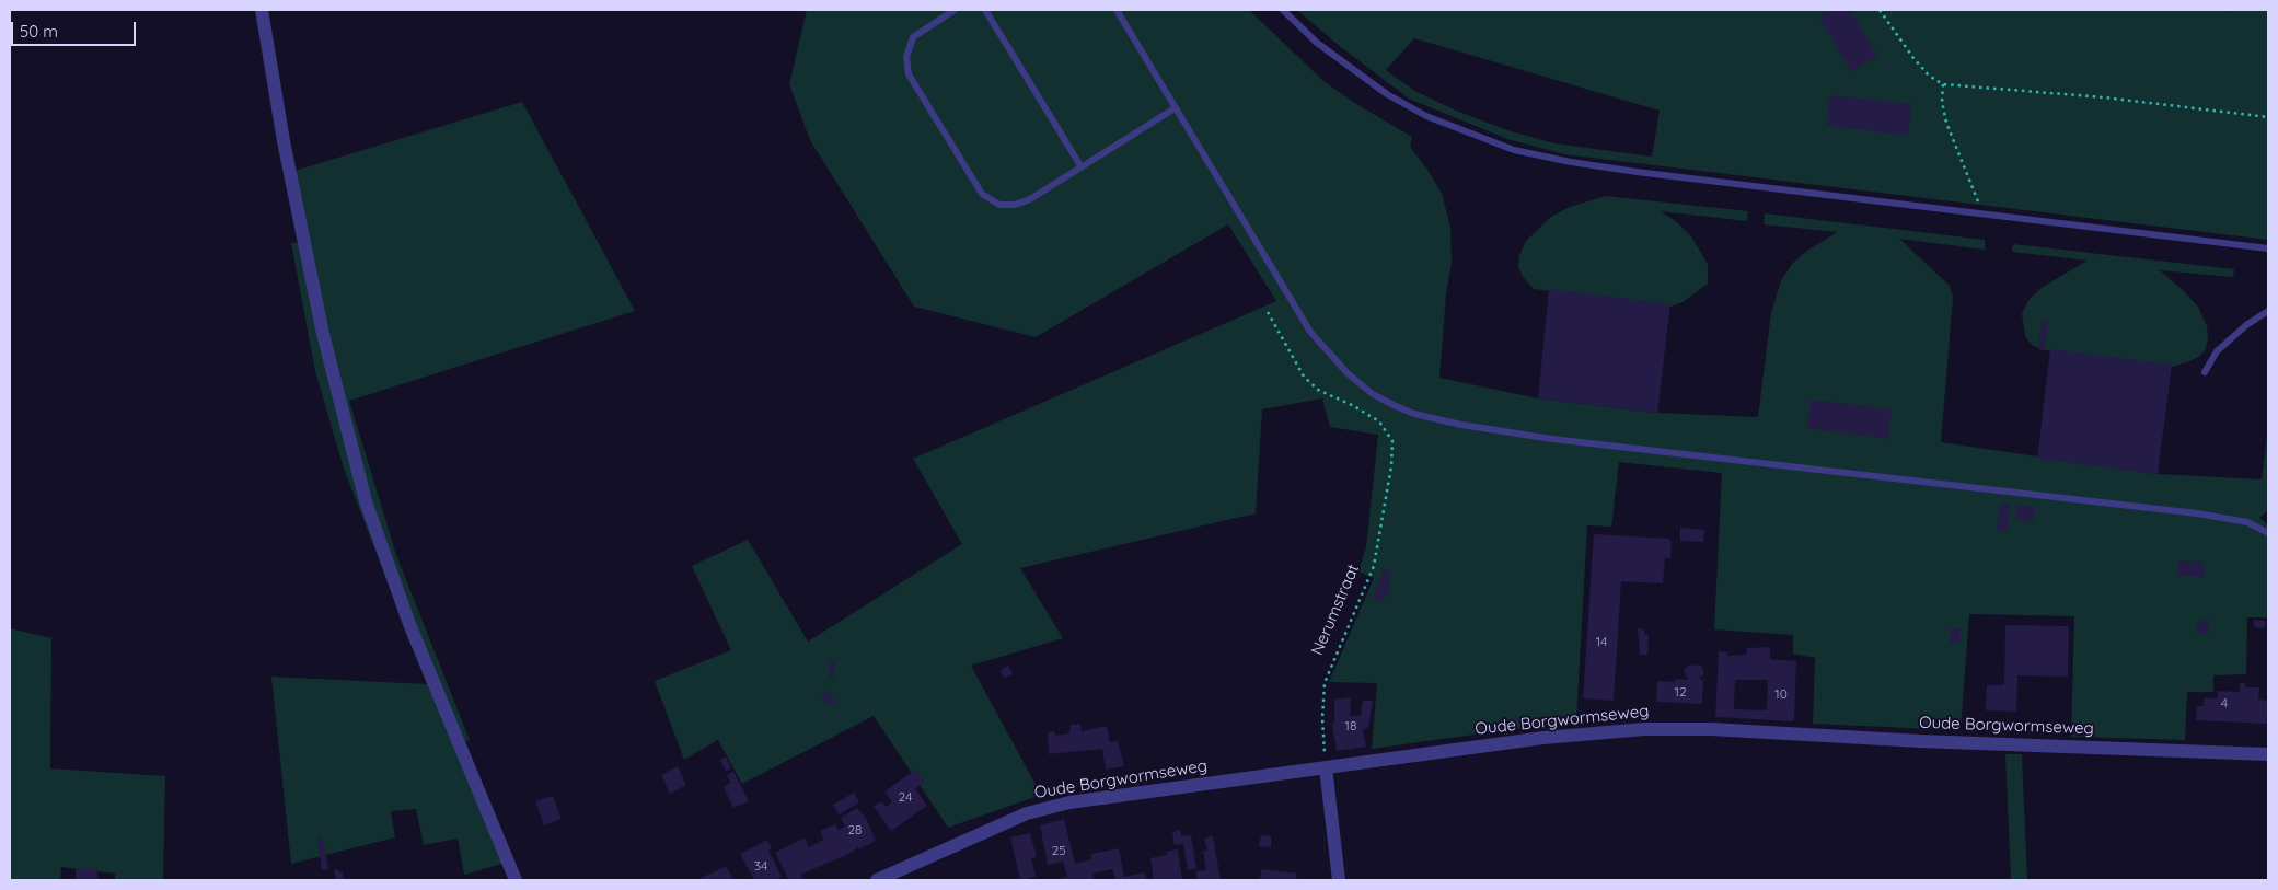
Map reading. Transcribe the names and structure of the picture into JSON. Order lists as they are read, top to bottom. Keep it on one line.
{"streets":{"street":["Oude Borgwormseweg"],"path":["Nerumstraat"]},"crossings":[["Nerumstraat","Oude Borgwormseweg"]],"house_numbers":["14","12","10","4","18","24","28","25","34"],"scale_bar":"50 m"}
